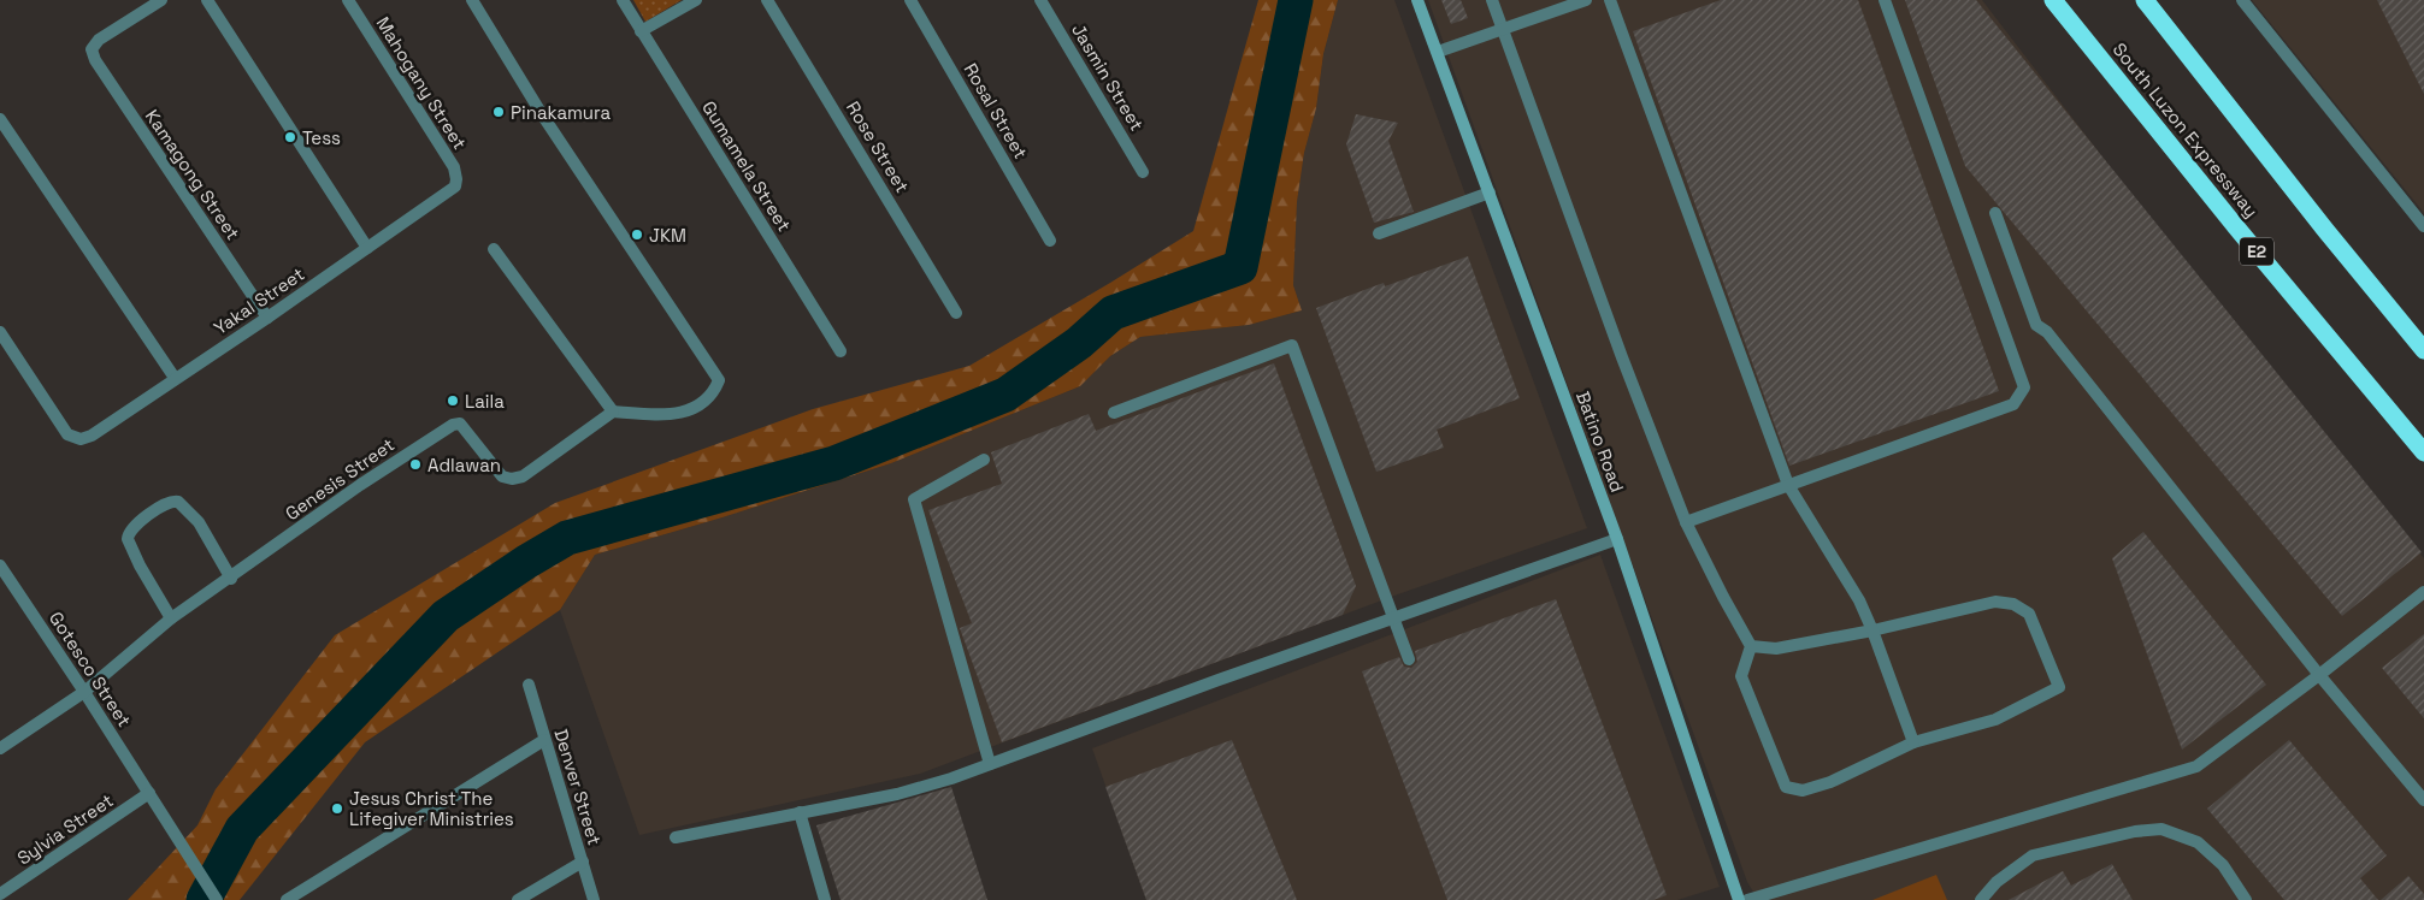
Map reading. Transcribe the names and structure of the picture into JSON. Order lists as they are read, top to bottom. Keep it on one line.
{"streets":{"highway":["South Luzon Expressway","E2"],"main road":["Batino Road"],"street":["Jasmin Street","Mahogany Street","Rosal Street","Rose Street","Gumamela Street","Kamagong Street","Yakal Street","Genesis Street","Gotesco Street","Denver Street","Sylvia Street"]},"crossings":[["Mahogany Street","Yakal Street"],["Kamagong Street","Yakal Street"],["Genesis Street","Gotesco Street"],["Gotesco Street","Sylvia Street"]],"places":["Pinakamura","Tess","JKM","Laila","Adlawan","Jesus Christ The Lifegiver Ministries"]}
